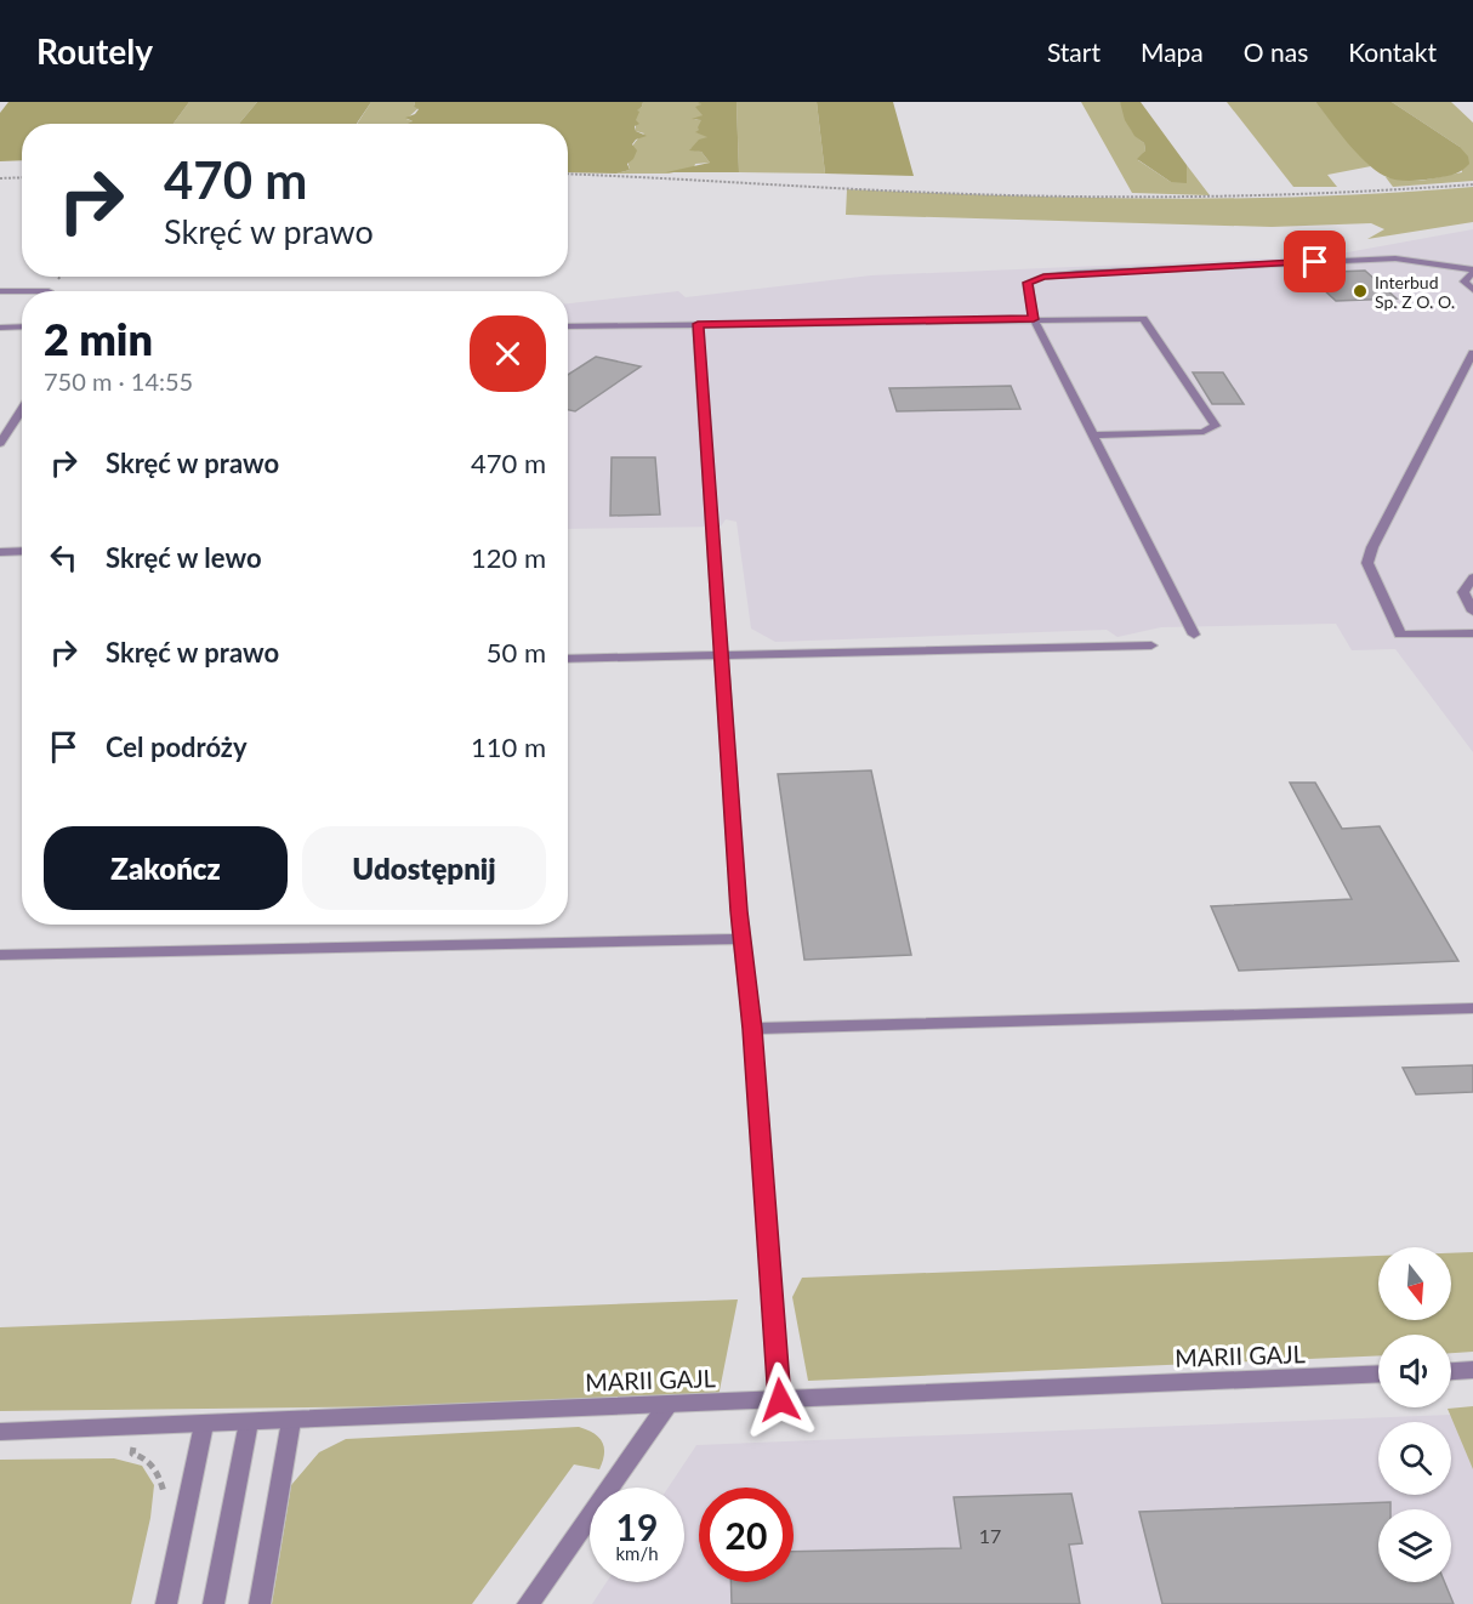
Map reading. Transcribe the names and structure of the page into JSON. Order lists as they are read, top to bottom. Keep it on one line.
{"streets":{"street":["MARII GAJL"]},"places":["Interbud Sp. Z O. O."],"house_numbers":["17"],"north":"bottom","page":{"header":"Routely","nav":["Start","Mapa","O nas","Kontakt"],"turn":["470 m","Skręć w prawo"],"heading":["2 min","750 m · 14:55"],"list":[{"name":"Skręć w prawo","value":"470 m"},{"name":"Skręć w lewo","value":"120 m"},{"name":"Skręć w prawo","value":"50 m"},{"name":"Cel podróży","value":"110 m"}],"buttons":["Zakończ","Udostępnij"],"speed":"19 km/h","limit":"20"}}
